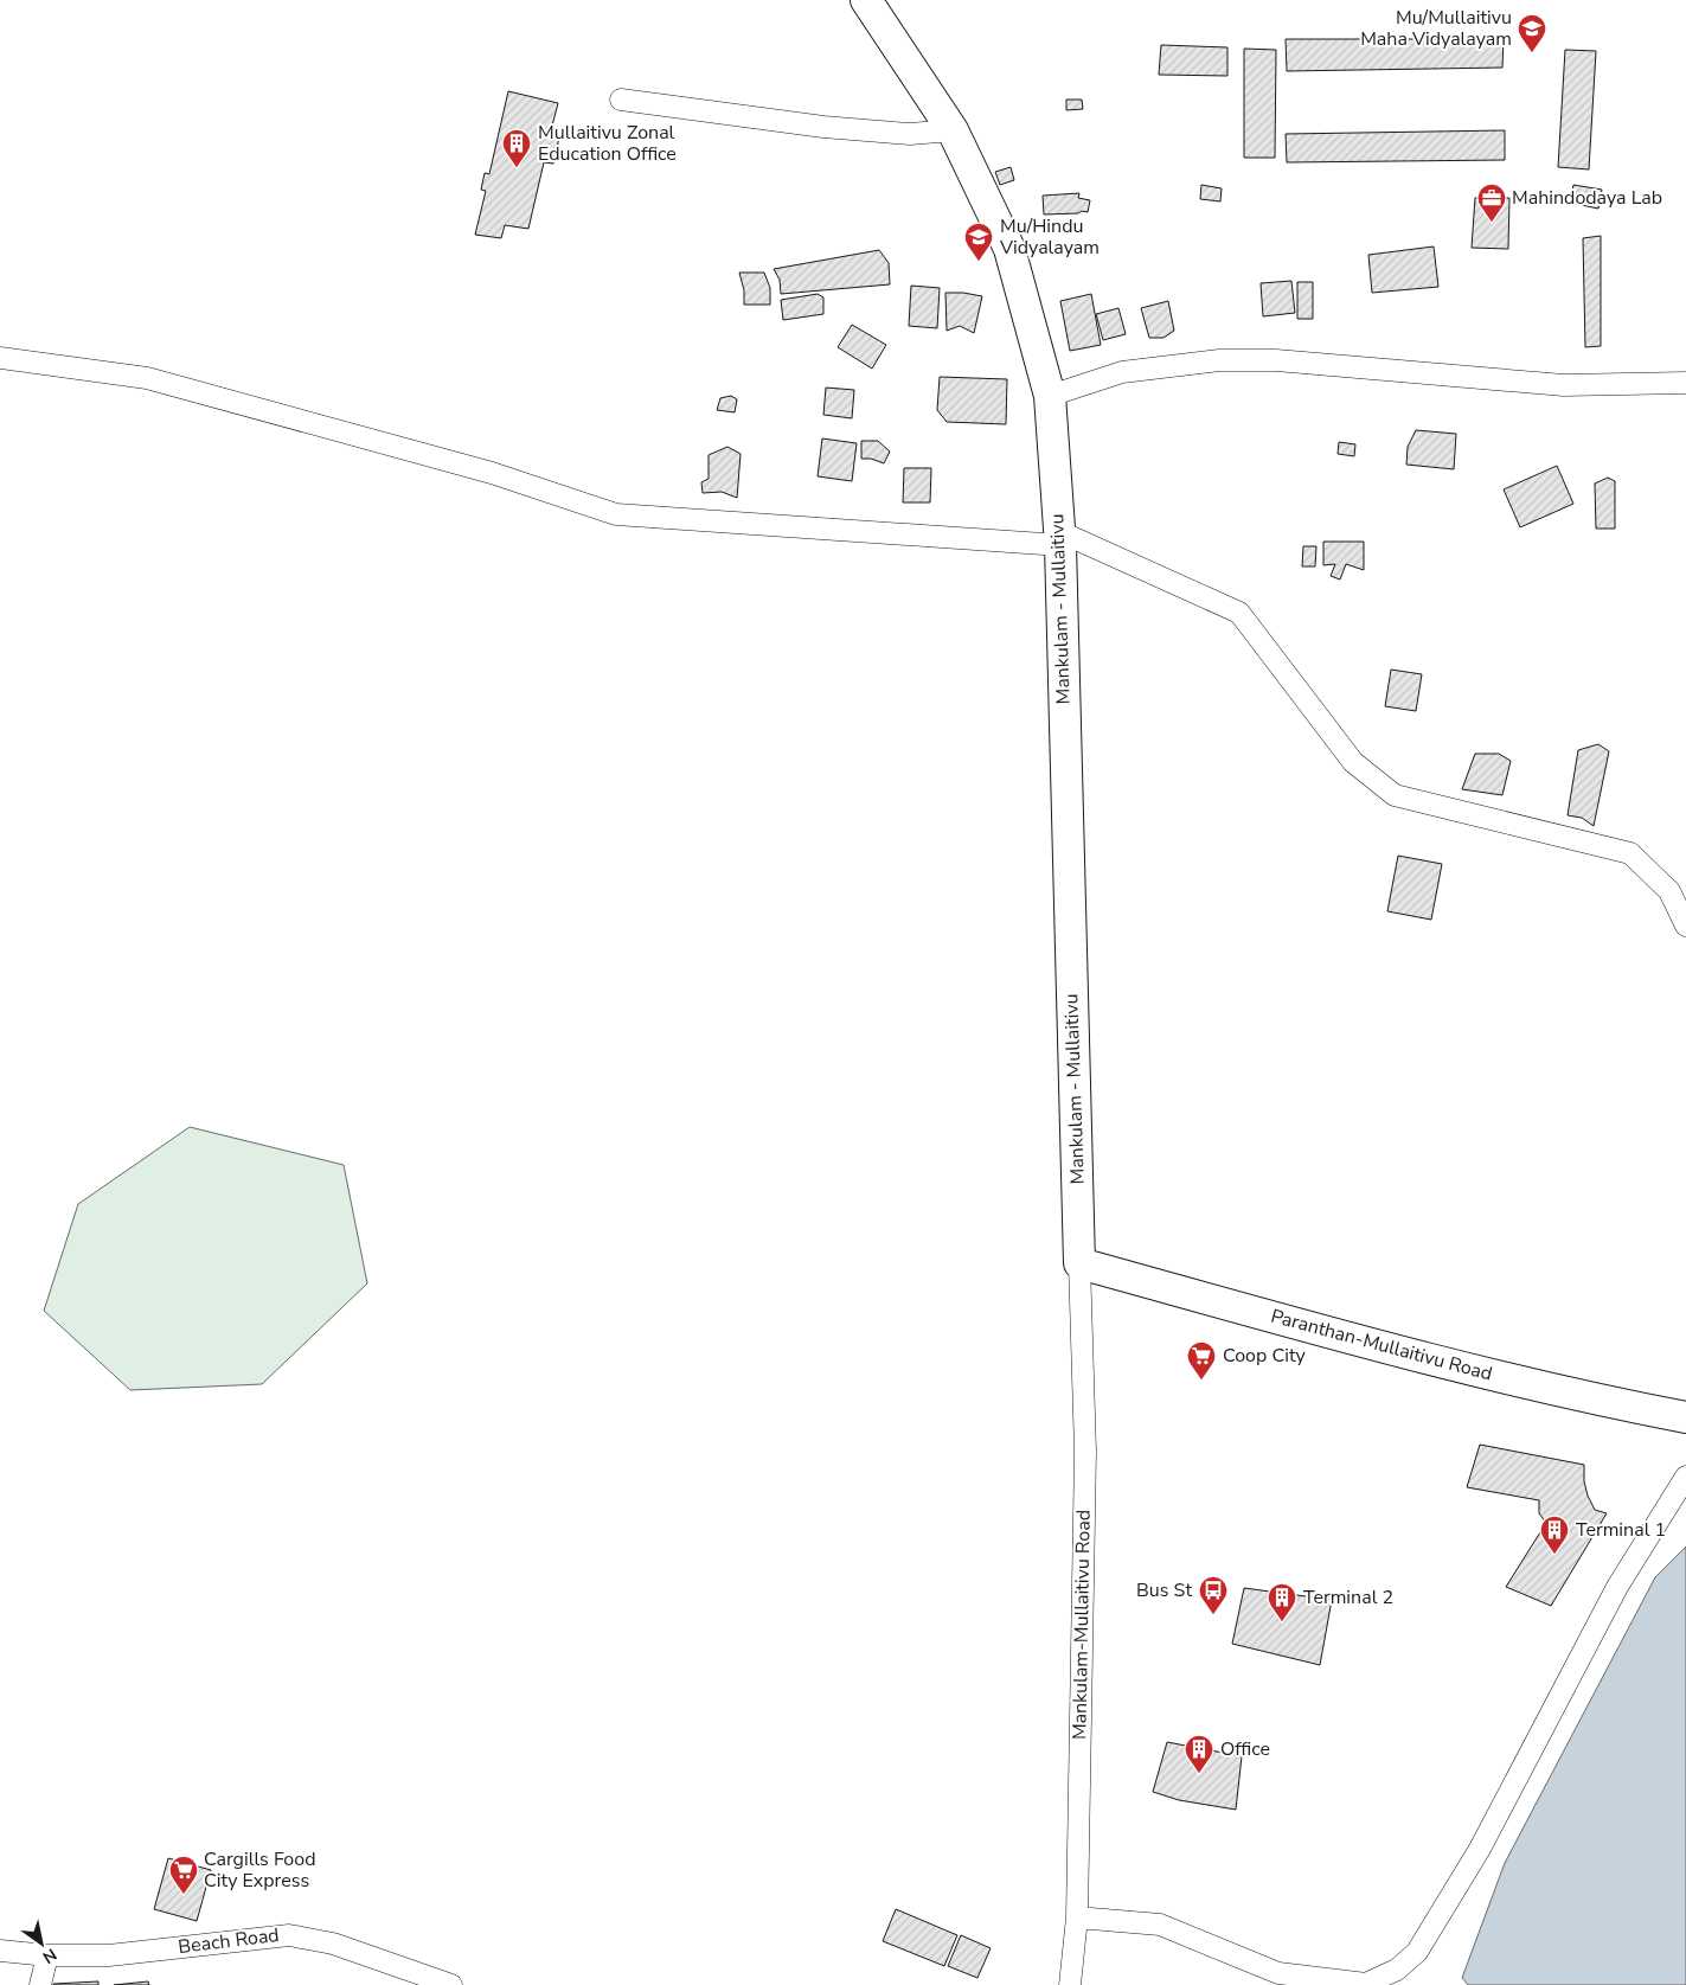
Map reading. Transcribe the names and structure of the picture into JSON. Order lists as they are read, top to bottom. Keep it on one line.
{"streets":{"highway":["Mankulam - Mullaitivu","Paranthan-Mullaitivu Road"],"street":["Mankulam-Mullaitivu Road","Beach Road"]},"crossings":[["Mankulam - Mullaitivu","Paranthan-Mullaitivu Road"],["Mankulam - Mullaitivu","Mankulam-Mullaitivu Road"],["Paranthan-Mullaitivu Road","Mankulam-Mullaitivu Road"]],"places":{"school or university":["Mu/Mullaitivu Maha Vidyalayam","Mu/Hindu Vidyalayam"],"building":["Mullaitivu Zonal Education Office","Terminal 1","Terminal 2","Office"],"office":["Mahindodaya Lab"],"supermarket":["Coop City","Cargills Food City Express"],"bus stop":["Bus St"]},"north":"bottom right"}
